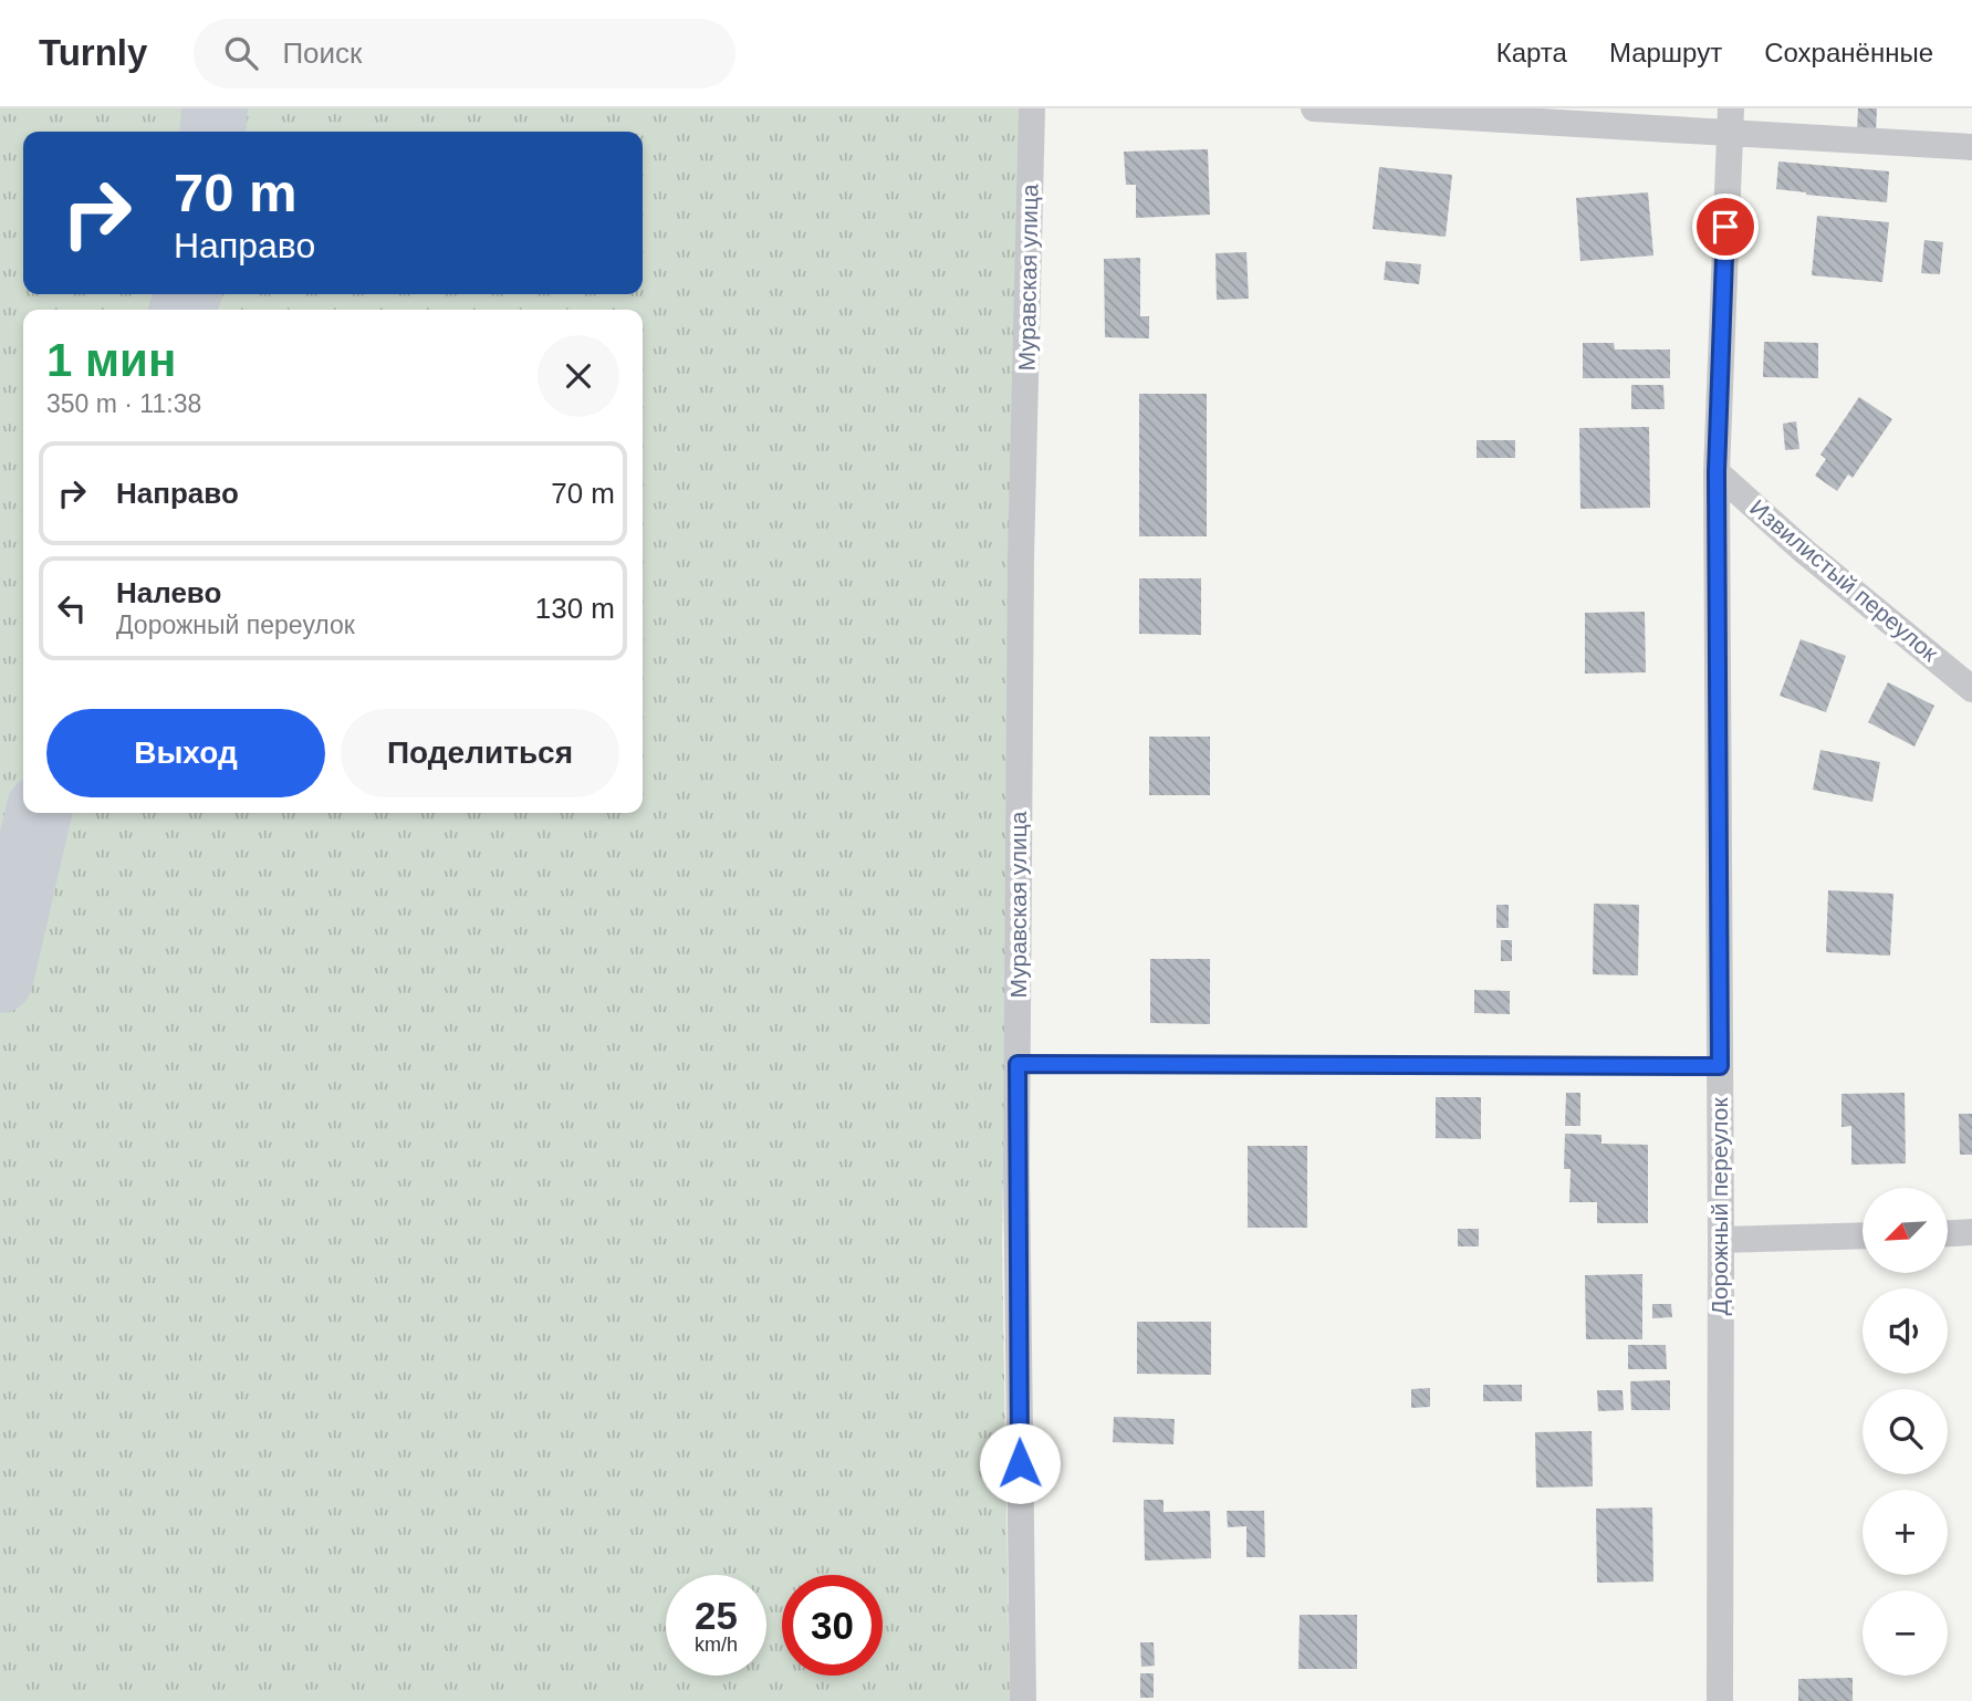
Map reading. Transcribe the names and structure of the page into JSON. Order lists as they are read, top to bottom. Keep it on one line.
{"streets":{"street":["Муравская улица","Извилистый переулок","Дорожный переулок"]},"crossings":[["Извилистый переулок","Дорожный переулок"]],"north":"bottom left","page":{"header":"Turnly","search":"Поиск","nav":["Карта","Маршрут","Сохранённые"],"turn":["70 m","Направо"],"heading":["1 мин","350 m · 11:38"],"list":[{"name":"Направо","value":"70 m"},{"name":"Налево","note":"Дорожный переулок","value":"130 m"}],"buttons":["Выход","Поделиться"],"map_buttons":["+","−"],"speed":"25 km/h","limit":"30"}}
